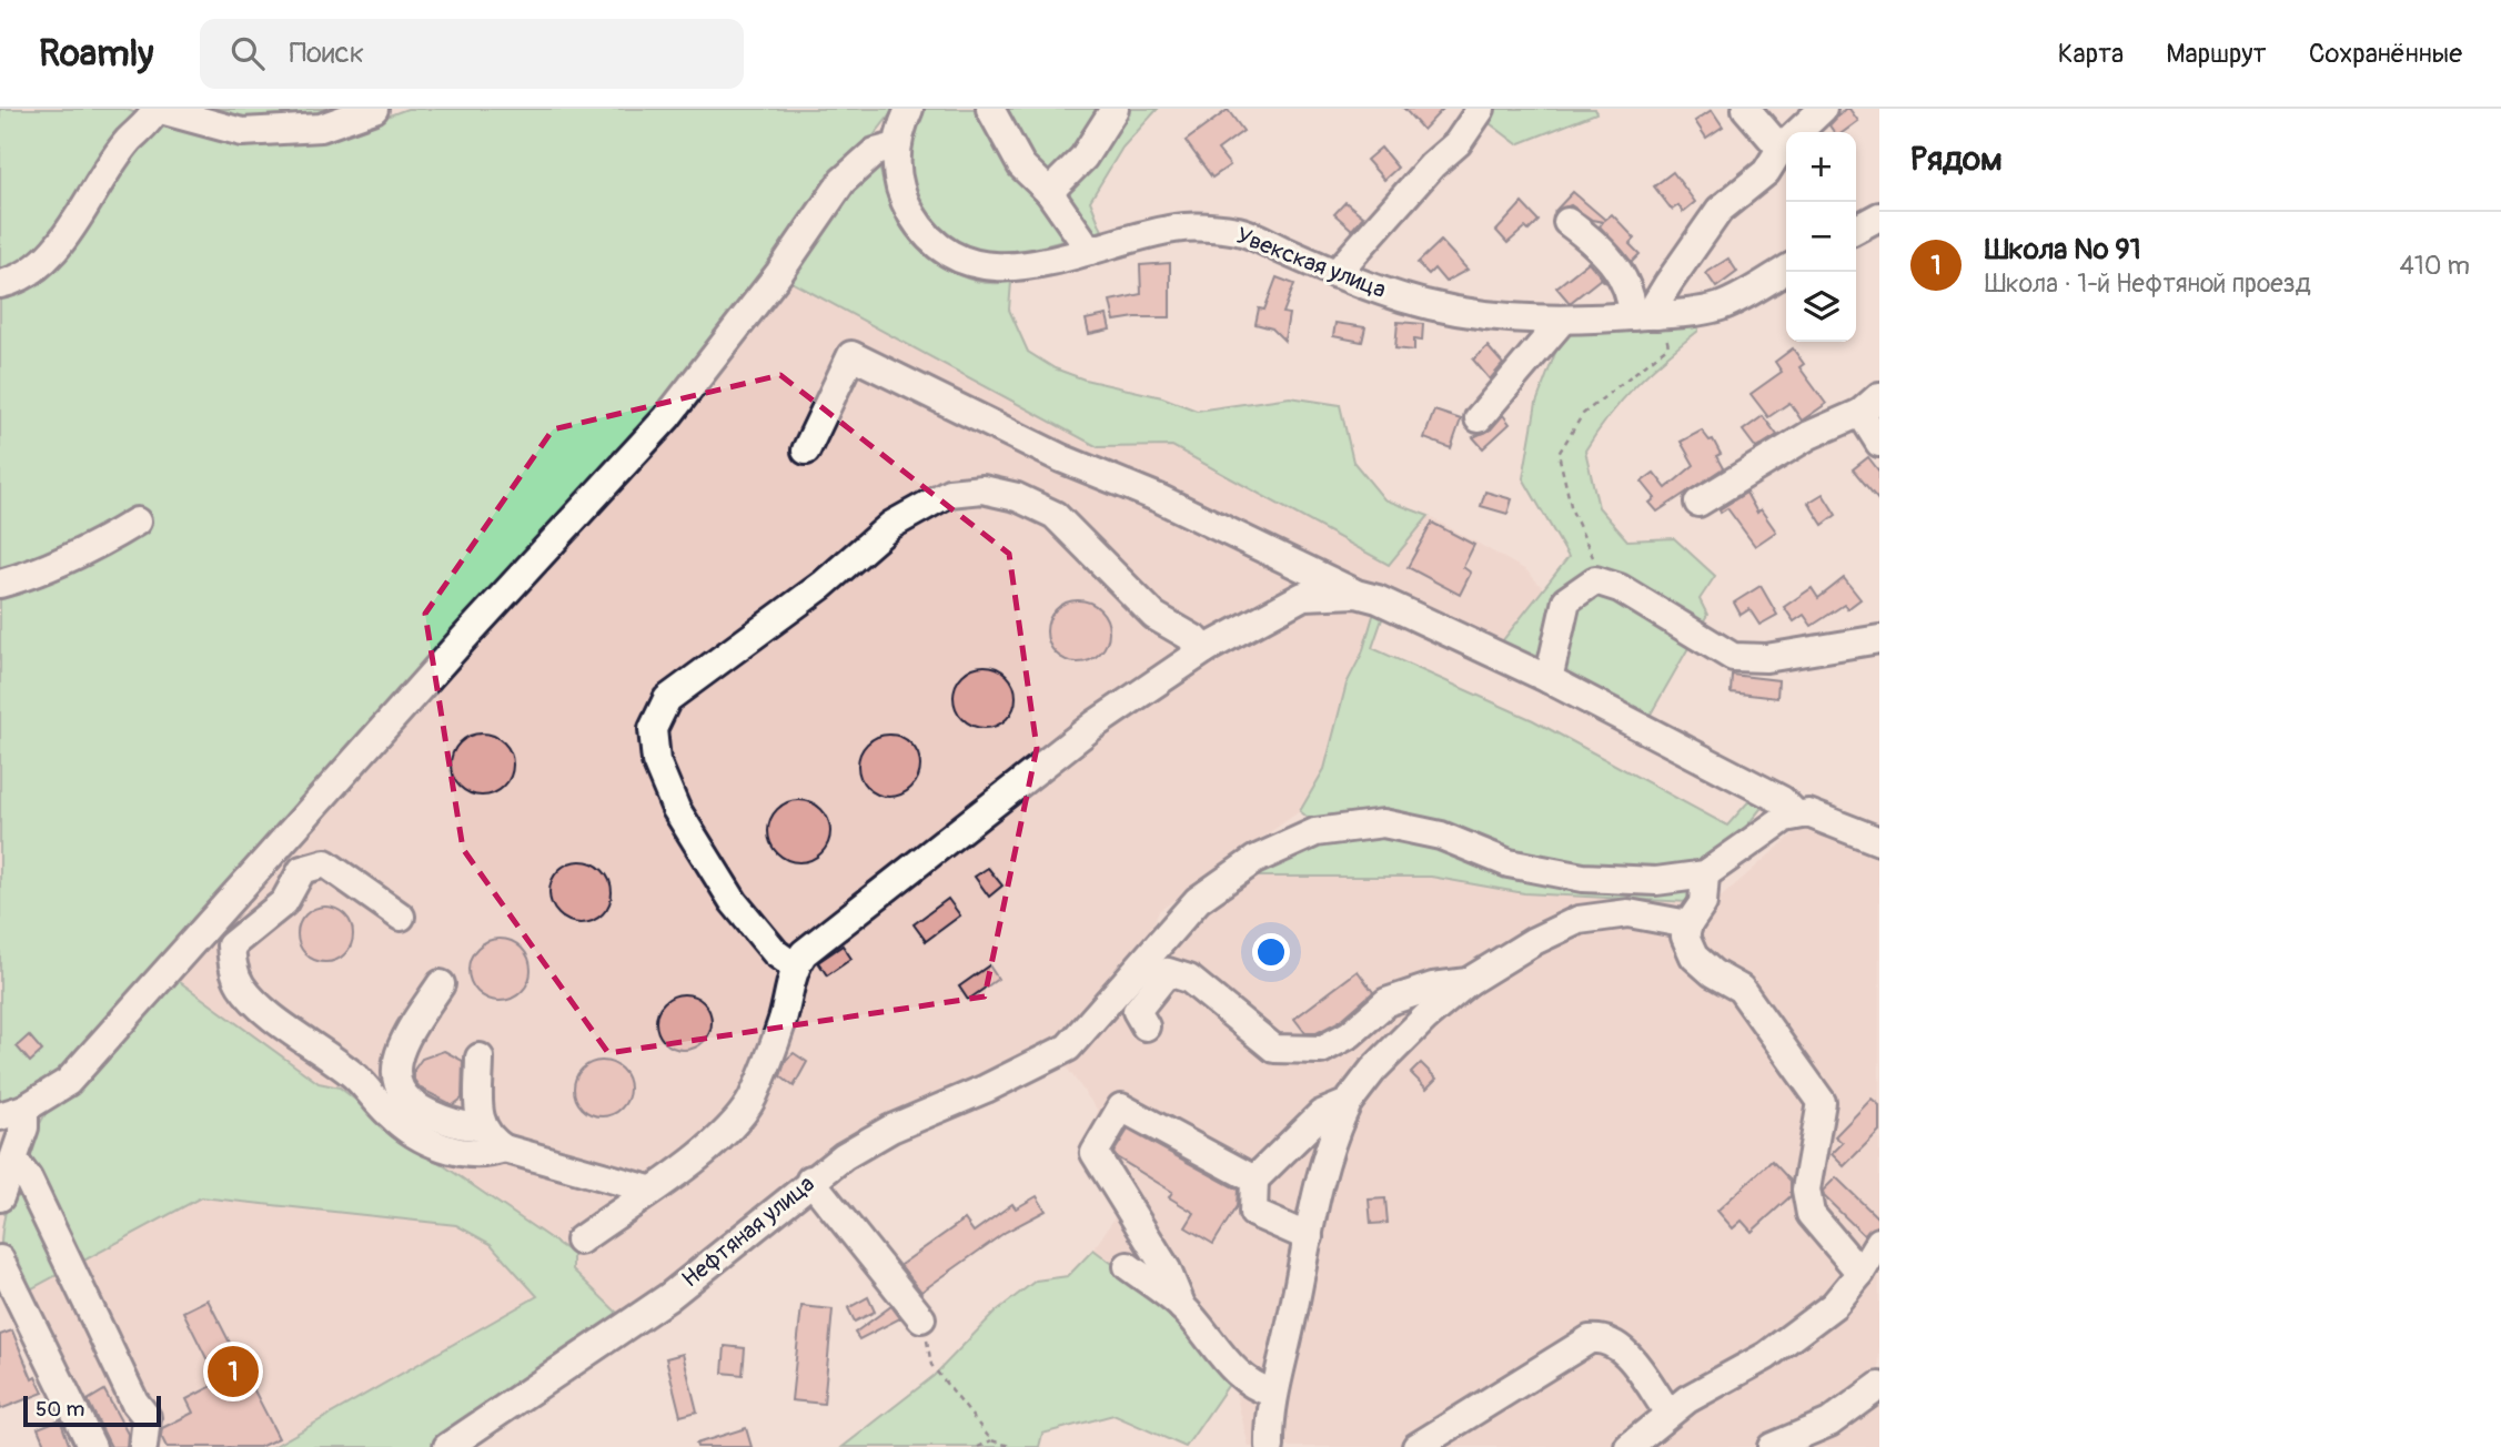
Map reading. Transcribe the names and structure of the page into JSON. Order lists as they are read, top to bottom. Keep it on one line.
{"streets":{"street":["Увекская улица","Нефтяная улица"]},"scale_bar":"50 m","page":{"header":"Roamly","search":"Поиск","nav":["Карта","Маршрут","Сохранённые"],"heading":"Рядом","map_buttons":["+","−"],"list":[{"mark":"1","name":"Школа № 91","note":"Школа · 1-й Нефтяной проезд","value":"410 m"}],"pins":"1","scale":"50 m"}}
